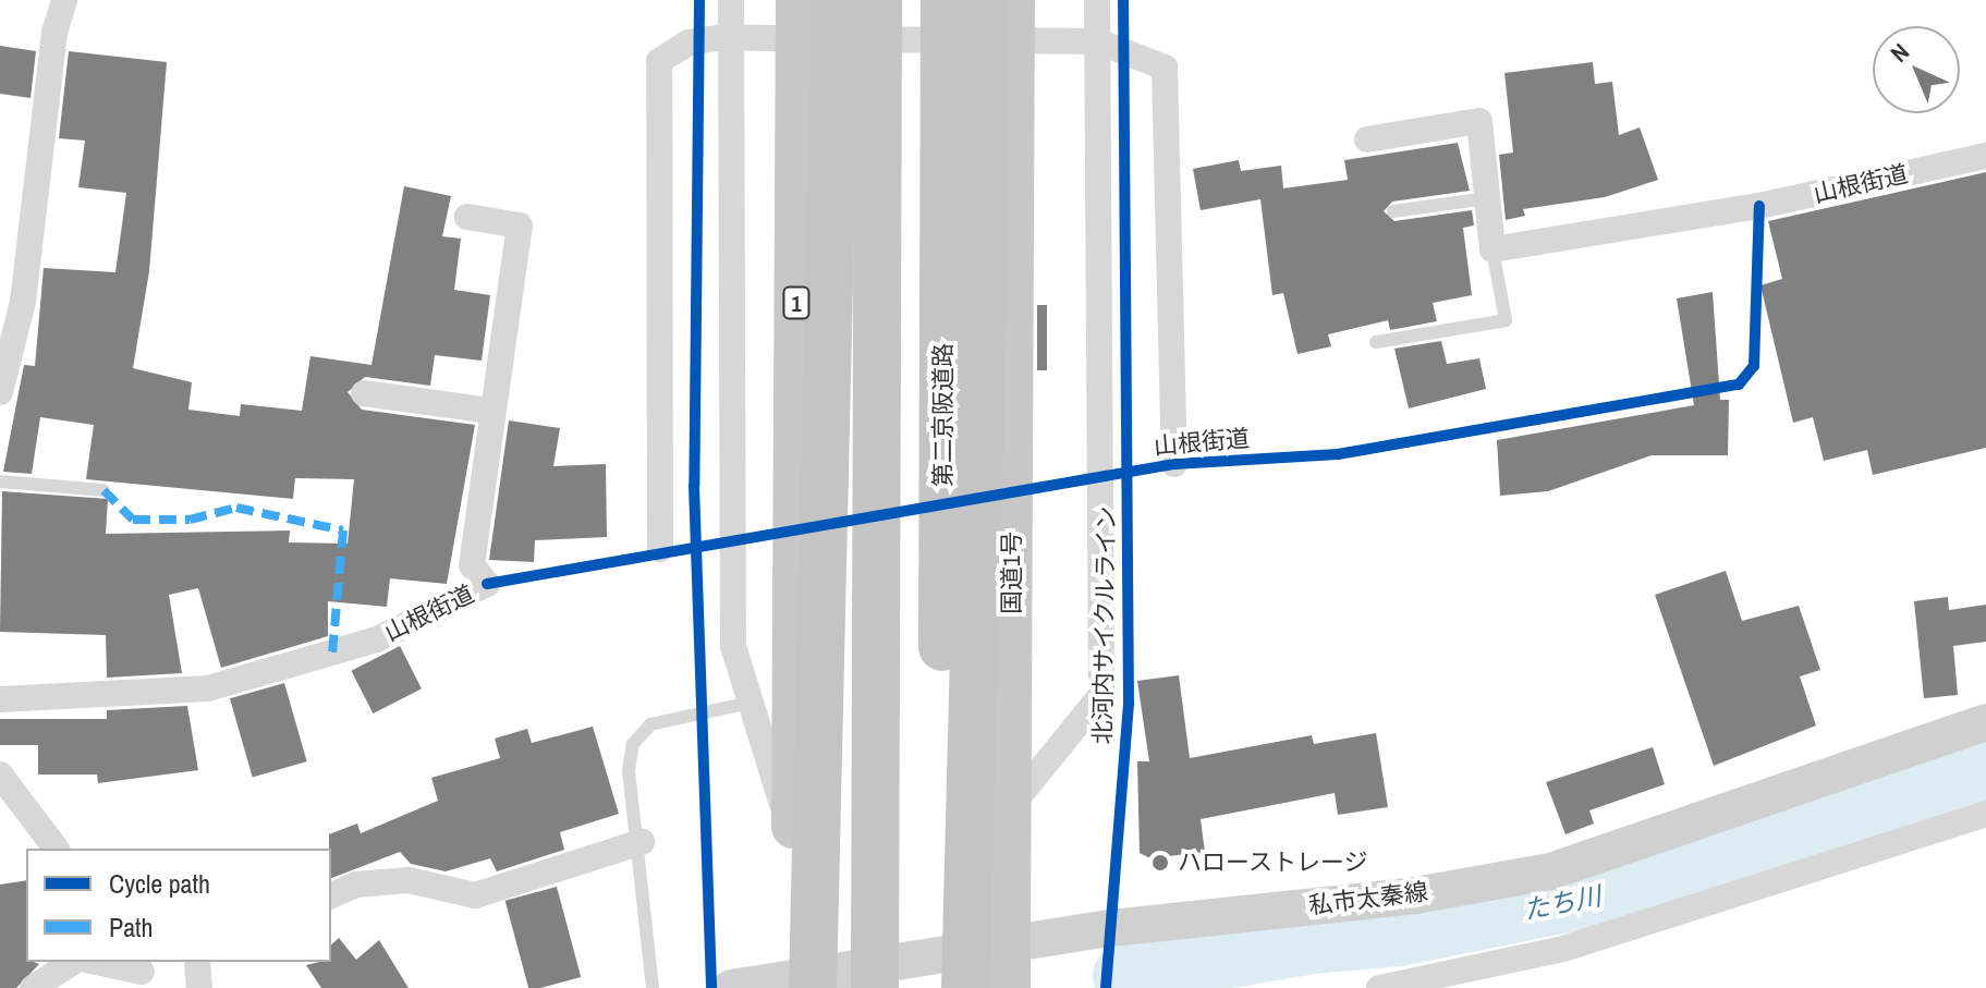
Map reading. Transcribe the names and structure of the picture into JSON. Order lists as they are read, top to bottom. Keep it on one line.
{"streets":{"highway":["1","第二京阪道路","国道1号"],"main road":["私市太秦線"],"street":["山根街道"],"cycle path":["北河内サイクルライン"]},"crossings":[["1","私市太秦線"],["国道1号","私市太秦線"]],"water":["たち川"],"places":["ハローストレージ"],"legend":["Cycle path","Path"],"north":"top left"}
